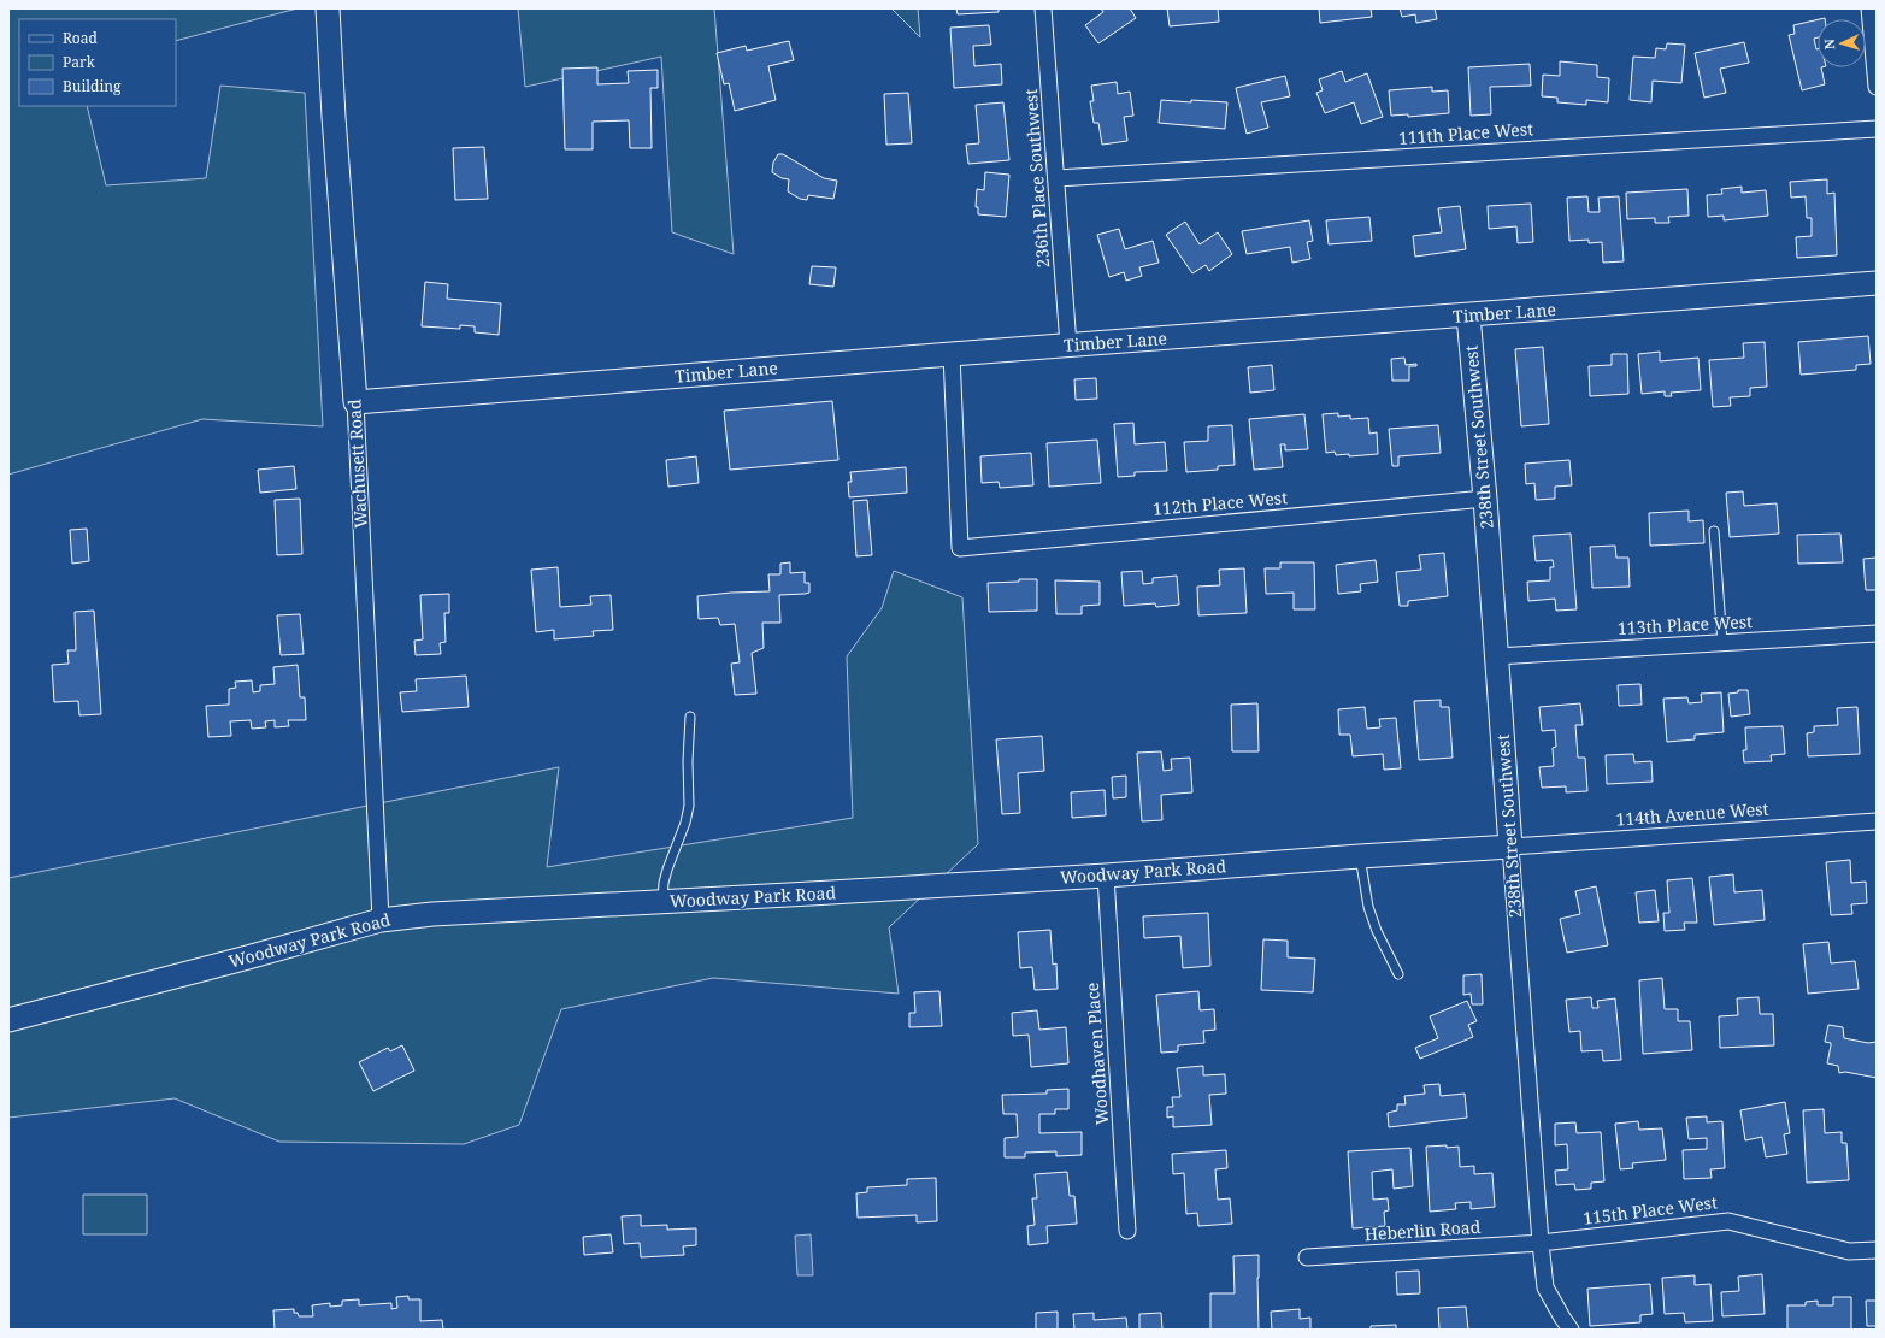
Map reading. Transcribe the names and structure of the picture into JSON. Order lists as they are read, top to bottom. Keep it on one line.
{"streets":{"street":["111th Place West","236th Place Southwest","Timber Lane","238th Street Southwest","Wachusett Road","112th Place West","113th Place West","114th Avenue West","Woodway Park Road","Woodhaven Place","115th Place West","Heberlin Road"]},"crossings":[["111th Place West","236th Place Southwest"],["236th Place Southwest","Timber Lane"],["Timber Lane","238th Street Southwest"],["Timber Lane","Wachusett Road"],["Timber Lane","112th Place West"],["238th Street Southwest","112th Place West"],["238th Street Southwest","113th Place West"],["238th Street Southwest","114th Avenue West"],["238th Street Southwest","Woodway Park Road"],["238th Street Southwest","115th Place West"],["238th Street Southwest","Heberlin Road"],["Wachusett Road","Woodway Park Road"],["114th Avenue West","Woodway Park Road"],["Woodway Park Road","Woodhaven Place"],["115th Place West","Heberlin Road"]],"legend":["Road","Park","Building"],"north":"left"}
